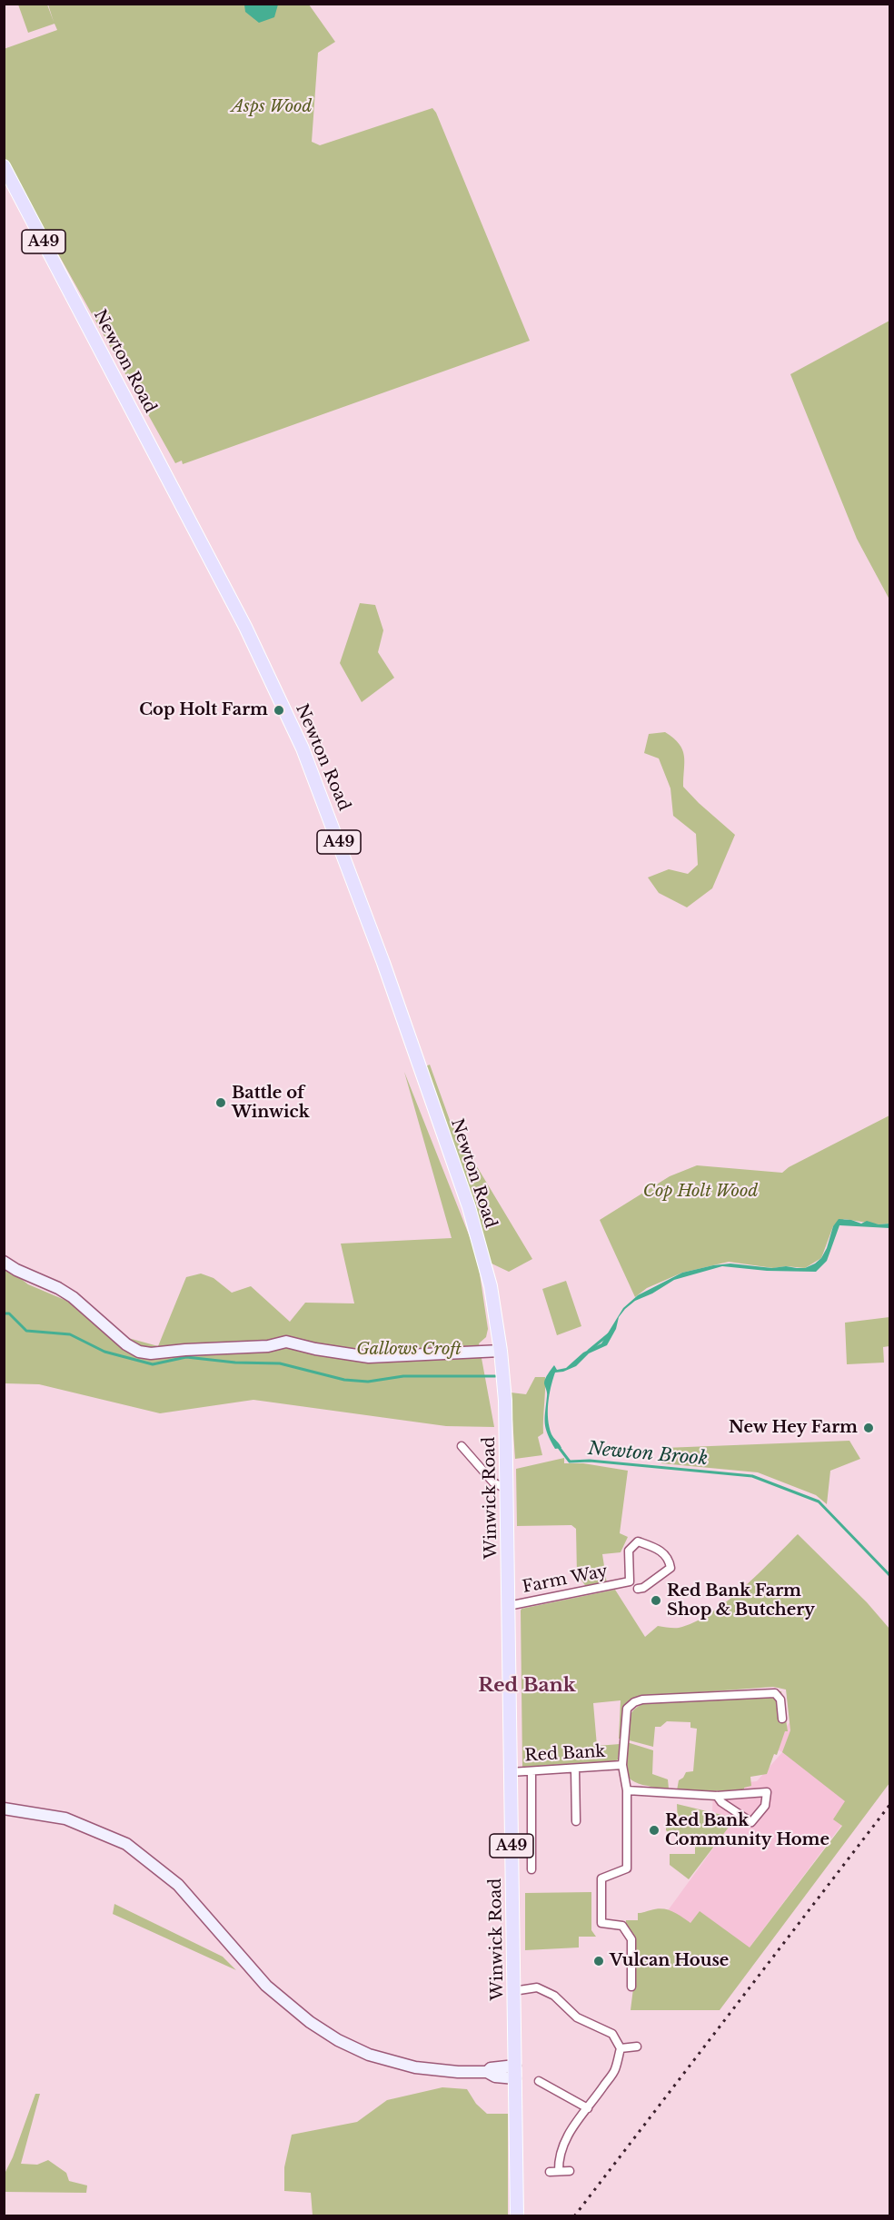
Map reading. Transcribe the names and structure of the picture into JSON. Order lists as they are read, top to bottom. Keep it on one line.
{"streets":{"main road":["A49","Newton Road","Winwick Road"],"street":["Farm Way","Red Bank"]},"crossings":[["Newton Road","Winwick Road"],["Winwick Road","Farm Way"],["Winwick Road","Red Bank"]],"districts":["Red Bank"],"water":["Newton Brook"],"parks":["Asps Wood","Cop Holt Wood","Gallows Croft"],"places":["Cop Holt Farm","Battle of Winwick","New Hey Farm","Red Bank Farm Shop & Butchery","Red Bank Community Home","Vulcan House"]}
